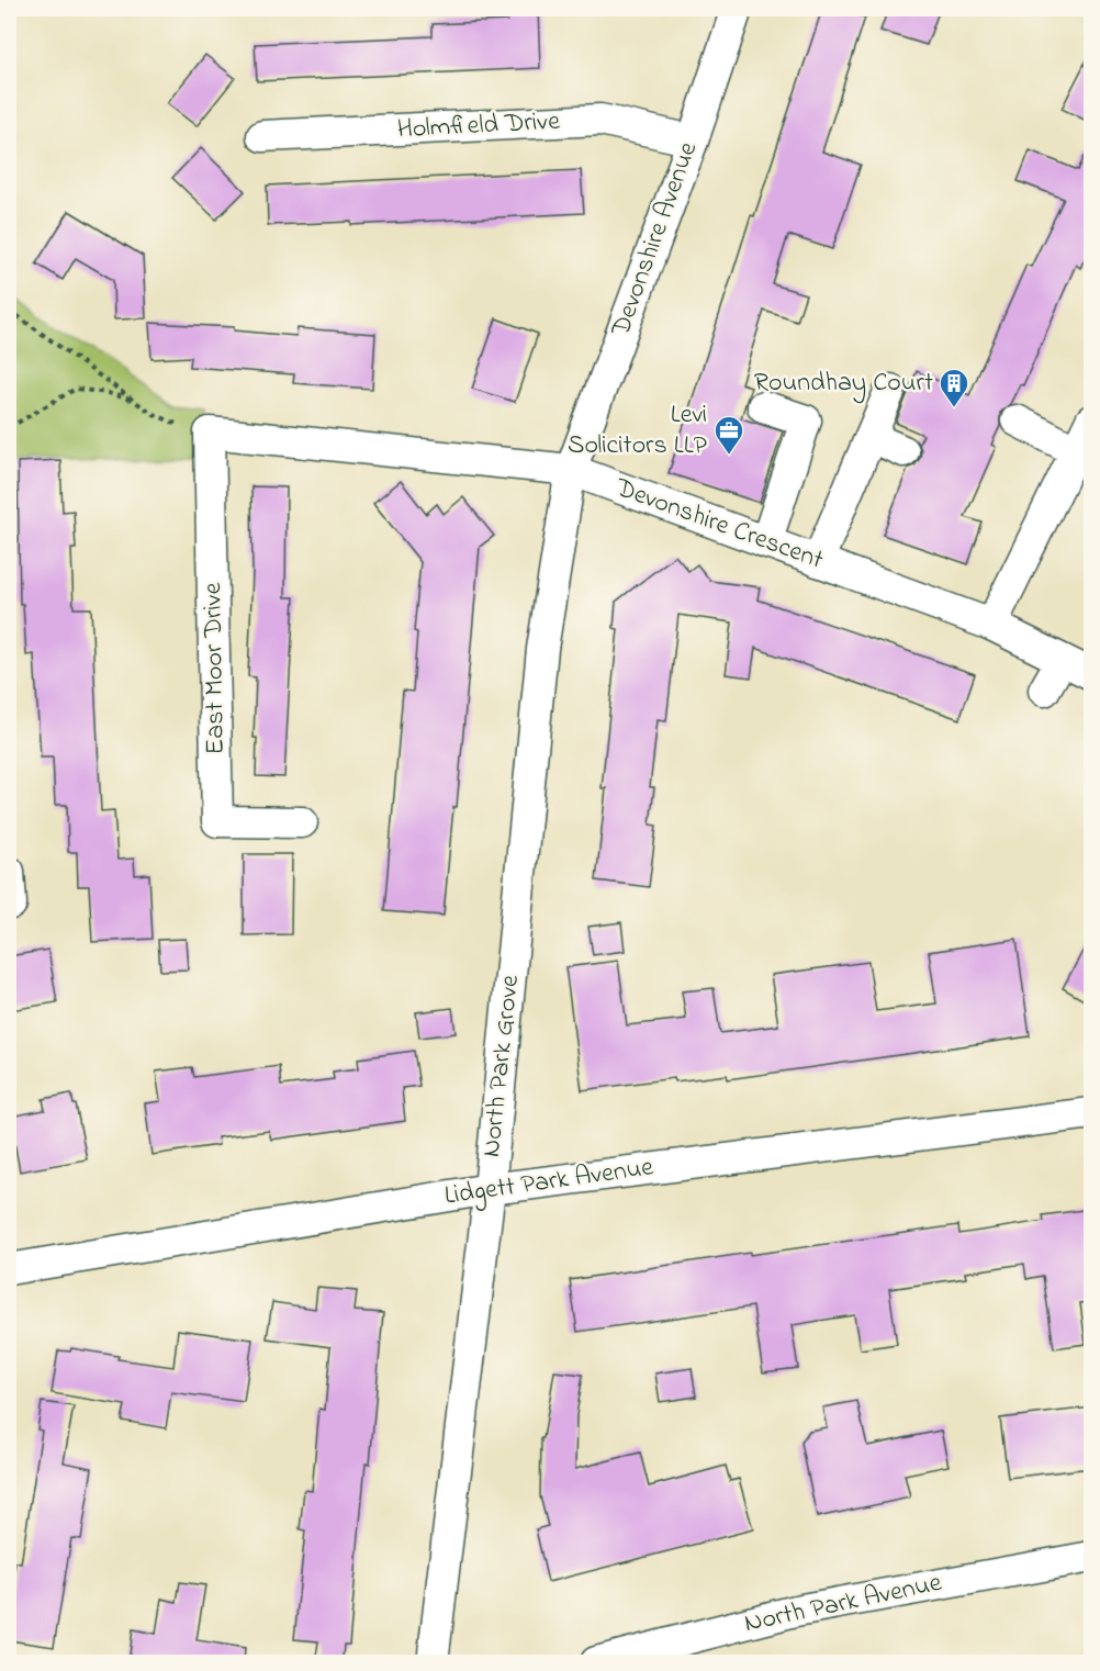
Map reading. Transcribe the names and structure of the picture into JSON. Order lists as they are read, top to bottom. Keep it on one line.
{"streets":{"street":["Holmfield Drive","Devonshire Avenue","Devonshire Crescent","East Moor Drive","North Park Grove","Lidgett Park Avenue","North Park Avenue"]},"crossings":[["Holmfield Drive","Devonshire Avenue"],["Devonshire Avenue","Devonshire Crescent"],["Devonshire Avenue","North Park Grove"],["Devonshire Crescent","East Moor Drive"],["Devonshire Crescent","North Park Grove"],["North Park Grove","Lidgett Park Avenue"]],"places":{"building":["Roundhay Court"],"office":["Levi Solicitors LLP"]}}
